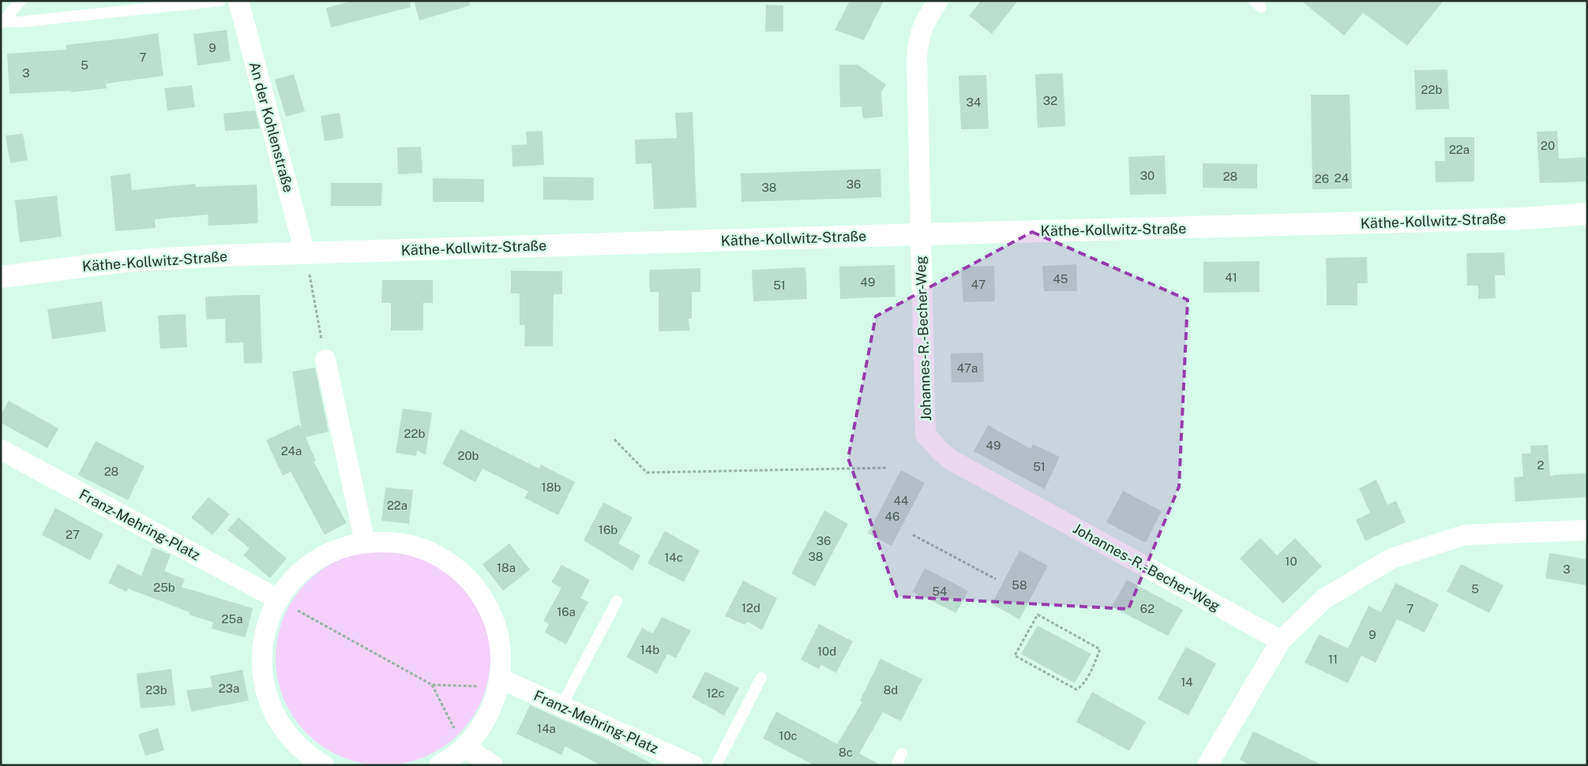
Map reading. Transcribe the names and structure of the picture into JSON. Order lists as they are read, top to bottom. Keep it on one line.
{"streets":{"street":["An der Kohlenstraße","Käthe-Kollwitz-Straße","Johannes-R.-Becher-Weg","Franz-Mehring-Platz"]},"crossings":[["An der Kohlenstraße","Käthe-Kollwitz-Straße"],["Käthe-Kollwitz-Straße","Johannes-R.-Becher-Weg"]],"house_numbers":["9","7","5","3","22b","32","34","20","22a","30","28","24","26","36","38","41","45","49","47","51","47a","22b","49","24a","20b","2","51","28","18b","44","22a","46","16b","27","36","38","14c","10","18a","3","58","25b","5","54","12d","62","7","16a","25a","9","14b","10d","11","14","23a","23b","8d","12c","14a","10c","8c"]}
